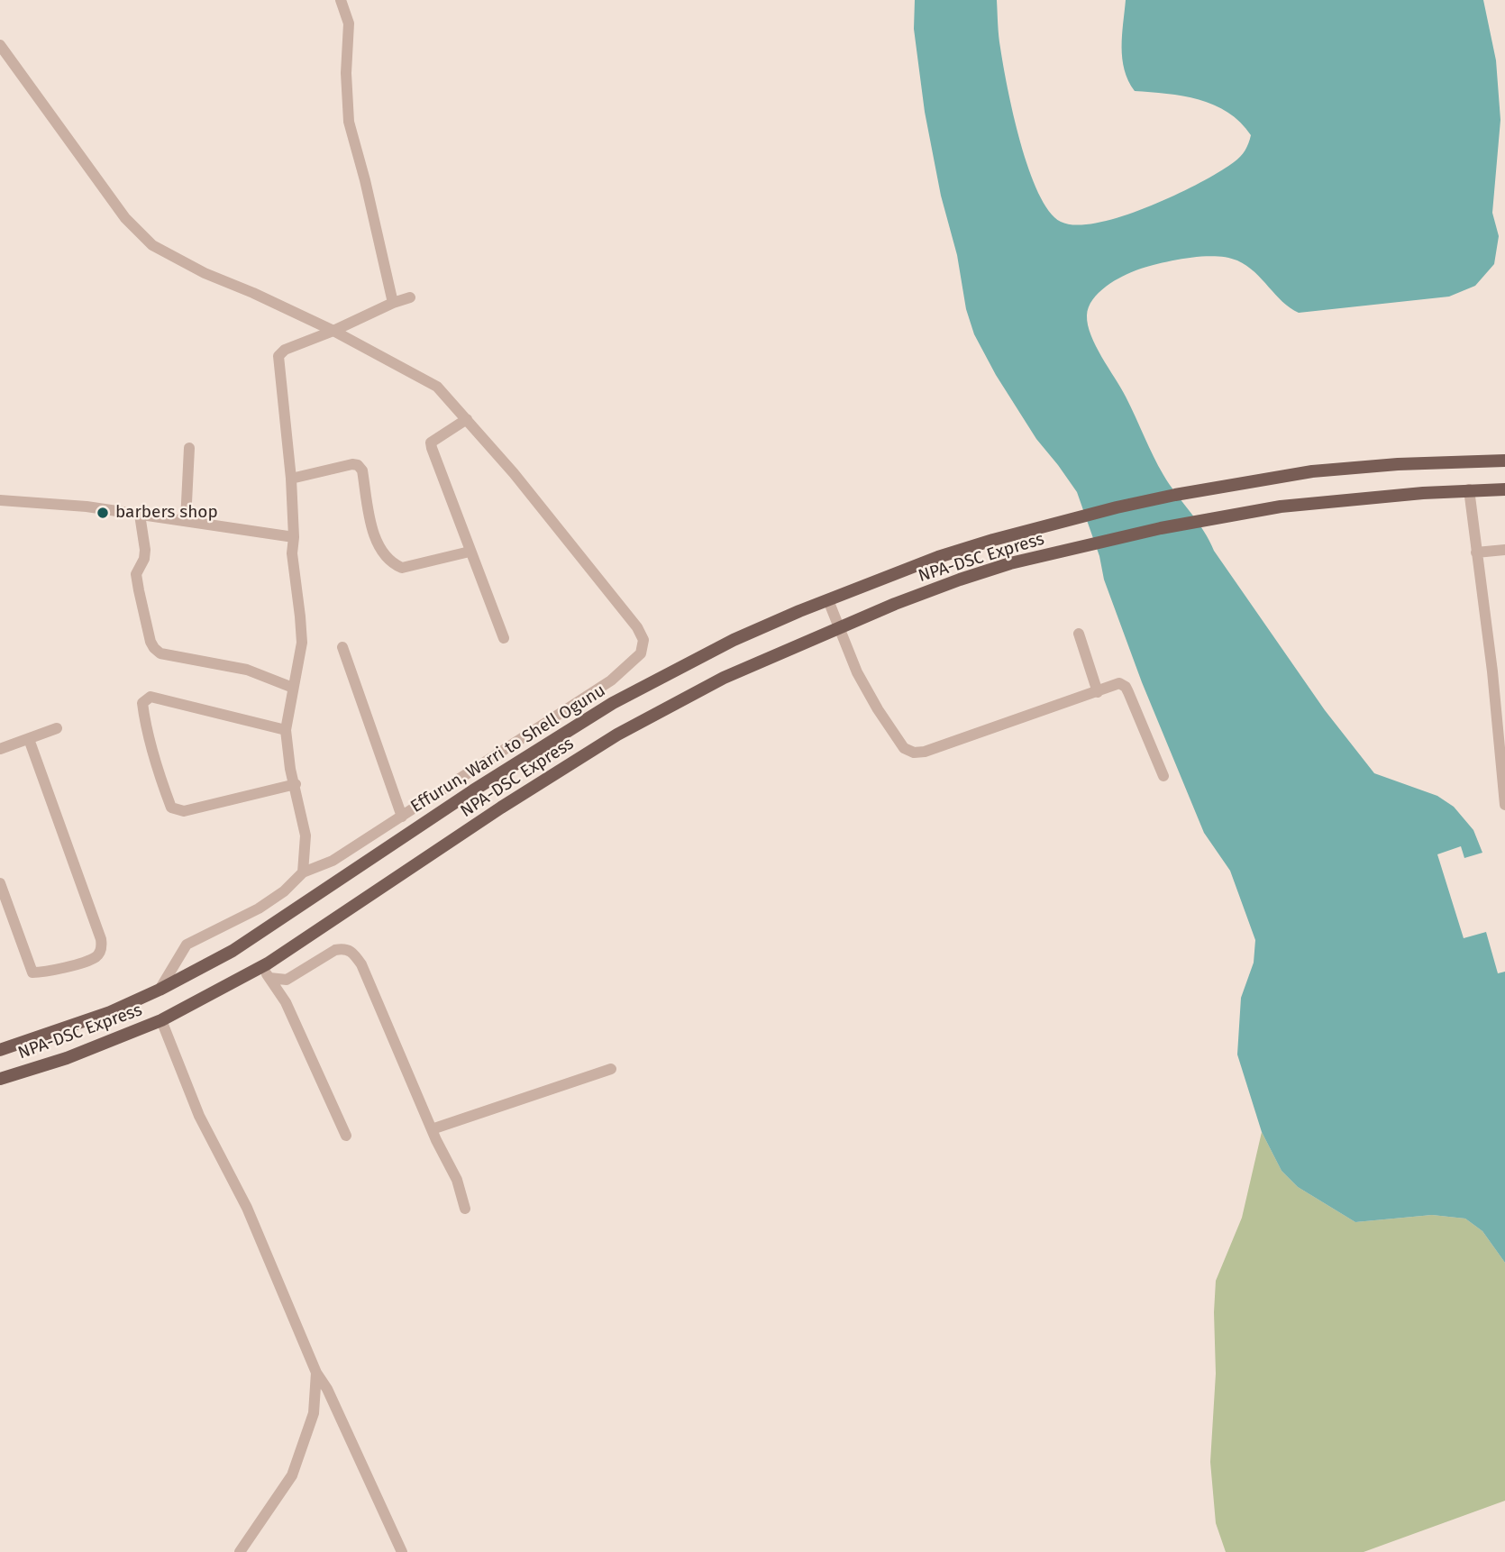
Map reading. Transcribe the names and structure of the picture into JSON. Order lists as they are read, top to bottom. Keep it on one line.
{"streets":{"main road":["NPA-DSC Express","Effurun, Warri to Shell Ogunu"]},"places":["barbers shop"]}
